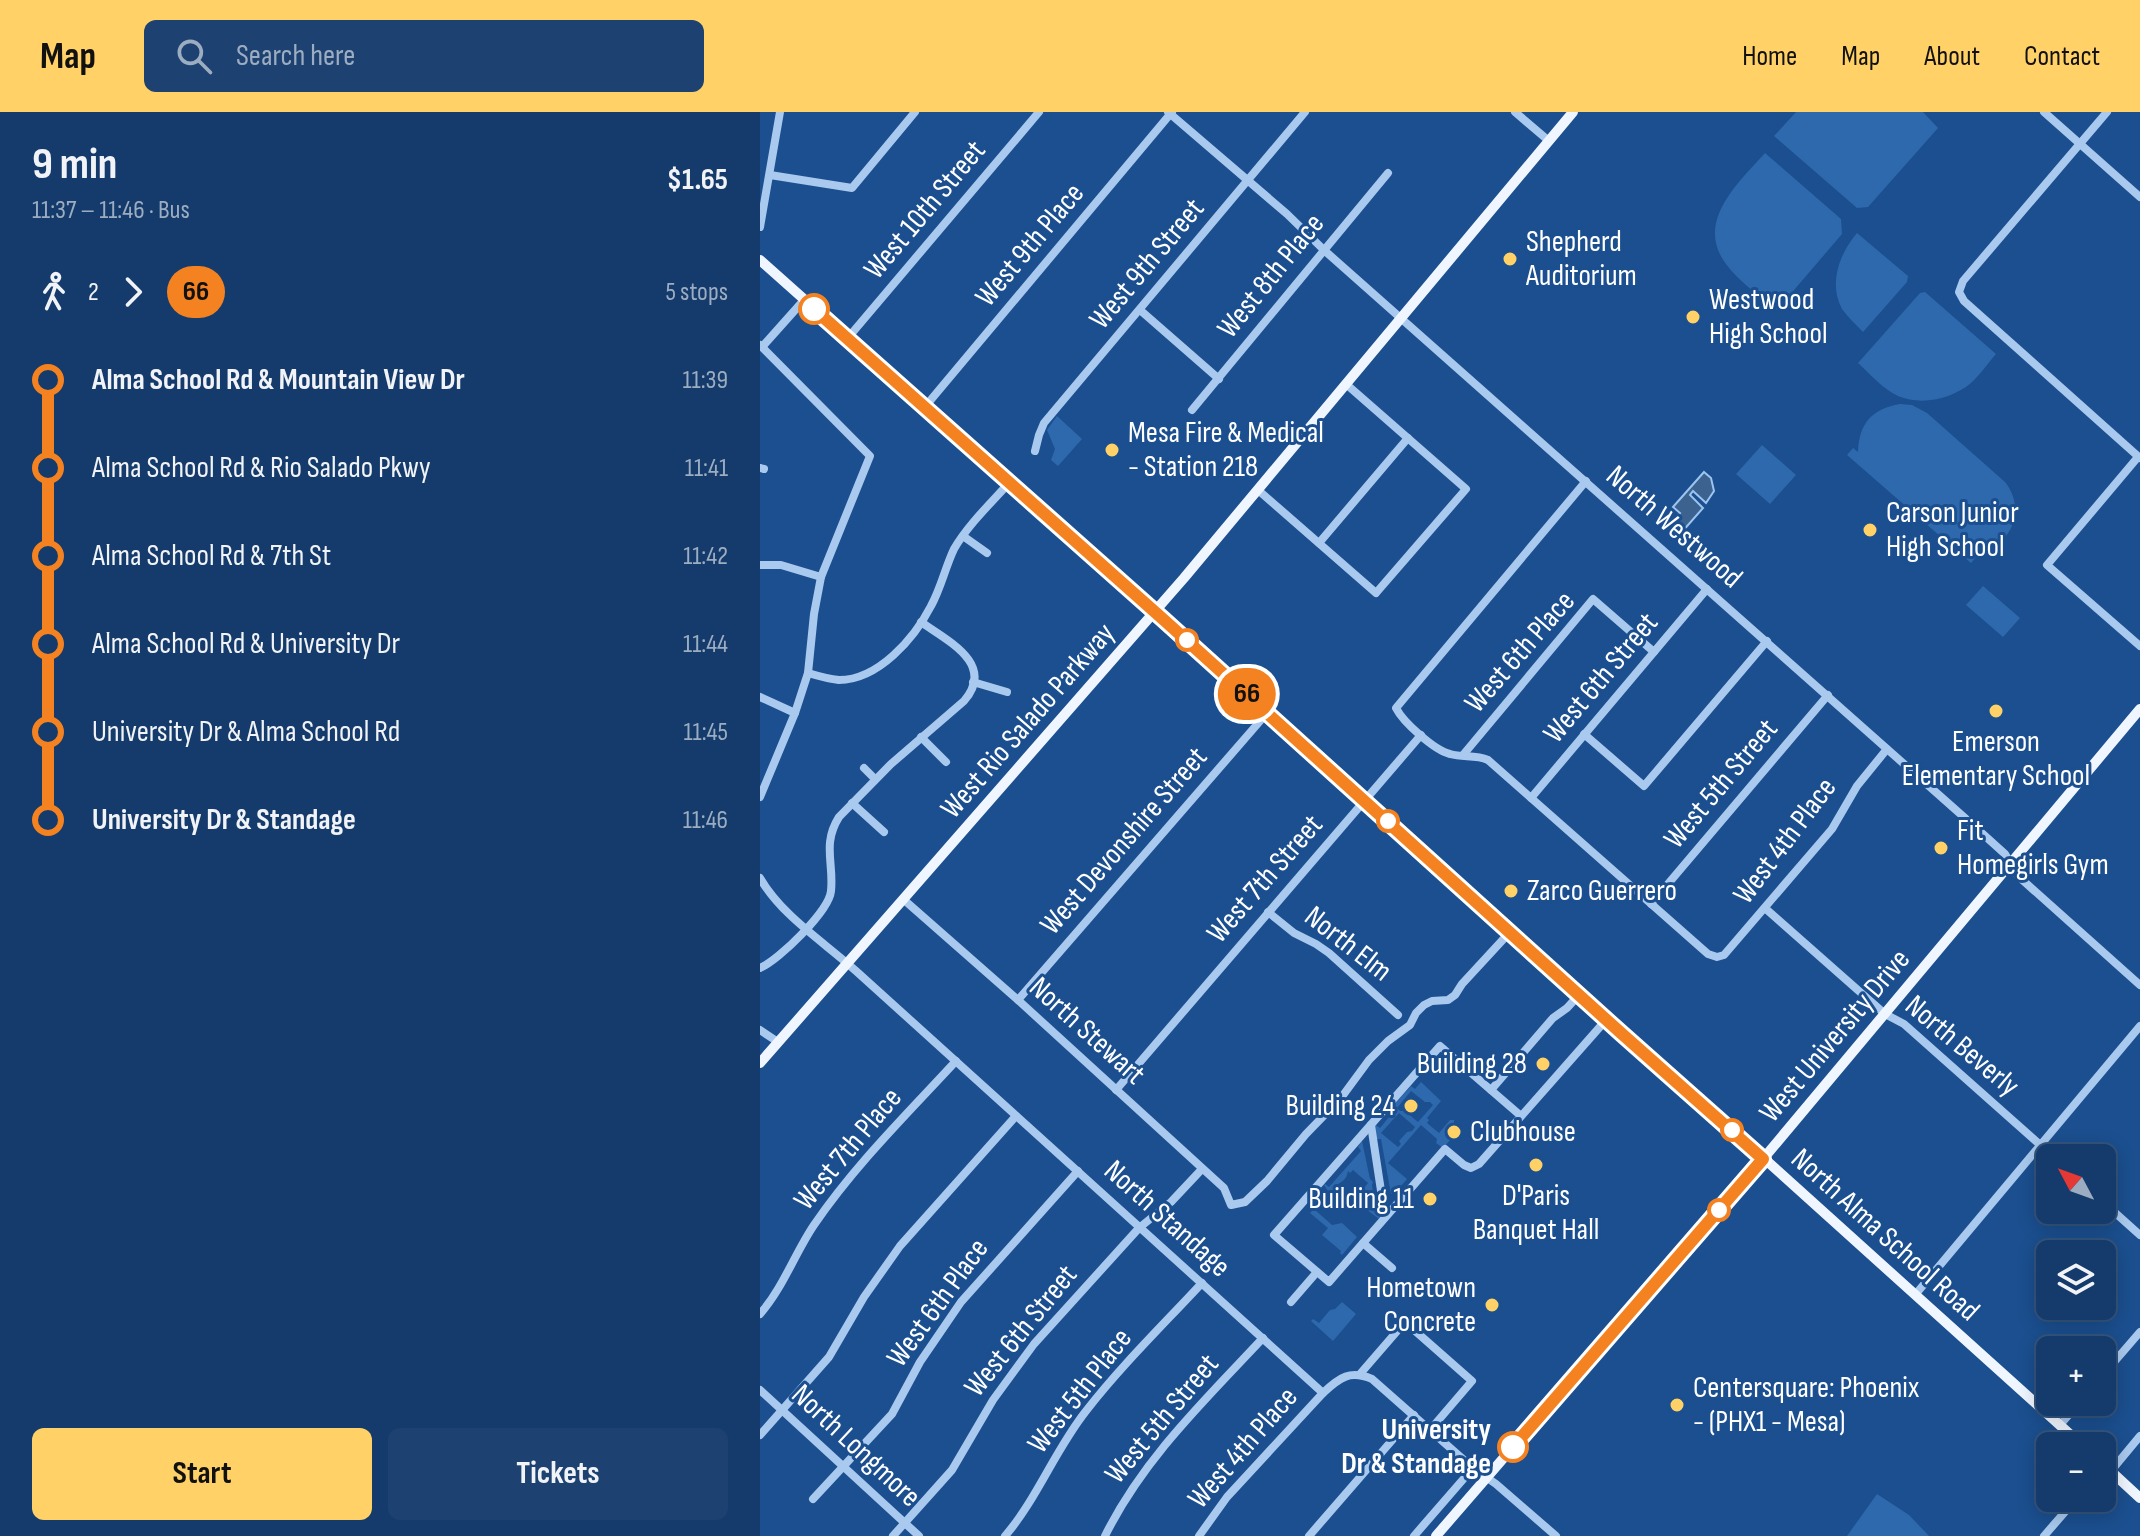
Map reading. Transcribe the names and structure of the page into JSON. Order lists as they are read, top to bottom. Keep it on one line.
{"streets":{"main road":["West Rio Salado Parkway","West University Drive","North Alma School Road"],"street":["West 10th Street","West 9th Place","West 9th Street","West 8th Place","North Westwood","West 6th Place","West 6th Street","West 5th Street","West Devonshire Street","West 4th Place","West 7th Street","North Elm","North Stewart","North Beverly","West 7th Place","North Standage","West 5th Place","North Longmore"]},"crossings":[["West 10th Street","North Alma School Road"],["West 9th Place","North Westwood"],["West 9th Place","North Alma School Road"],["West 9th Street","North Westwood"],["West 8th Place","North Westwood"],["North Westwood","West 6th Street"],["North Westwood","West Rio Salado Parkway"],["North Westwood","West 5th Street"],["North Westwood","West 4th Place"],["North Westwood","West University Drive"],["West 6th Place","West 6th Street"],["West 6th Place","North Standage"],["West 6th Place","North Longmore"],["West 6th Street","North Stewart"],["West 6th Street","North Standage"],["West 6th Street","North Longmore"],["West Rio Salado Parkway","North Stewart"],["West Rio Salado Parkway","North Standage"],["West Rio Salado Parkway","North Alma School Road"],["West 5th Street","West 4th Place"],["West 5th Street","North Standage"],["West Devonshire Street","North Stewart"],["West Devonshire Street","North Alma School Road"],["West 4th Place","North Beverly"],["West 4th Place","North Standage"],["West 7th Street","North Elm"],["West 7th Street","North Stewart"],["West 7th Street","North Alma School Road"],["North Stewart","North Alma School Road"],["West University Drive","North Beverly"],["West University Drive","North Alma School Road"],["West 7th Place","North Standage"],["North Standage","West 5th Place"]],"places":["Shepherd Auditorium","Westwood High School","Mesa Fire & Medical - Station 218","Carson Junior High School","Emerson Elementary School","Fit Homegirls Gym","Zarco Guerrero","Building 28","Building 24","Clubhouse","D'Paris Banquet Hall","Building 11","Hometown Concrete","Centersquare: Phoenix - (PHX1 - Mesa)","University Dr & Standage"],"lines":["bus line 66"],"north":"top left","page":{"header":"Map","search":"Search here","nav":["Home","Map","About","Contact"],"heading":["9 min","11:37 – 11:46 · Bus","$1.65"],"on_map":"66","legs":["2","66","5 stops"],"list":[{"name":"Alma School Rd & Mountain View Dr","value":"11:39"},{"name":"Alma School Rd & Rio Salado Pkwy","value":"11:41"},{"name":"Alma School Rd & 7th St","value":"11:42"},{"name":"Alma School Rd & University Dr","value":"11:44"},{"name":"University Dr & Alma School Rd","value":"11:45"},{"name":"University Dr & Standage","value":"11:46"}],"map_buttons":["+","−"],"buttons":["Start","Tickets"]}}
